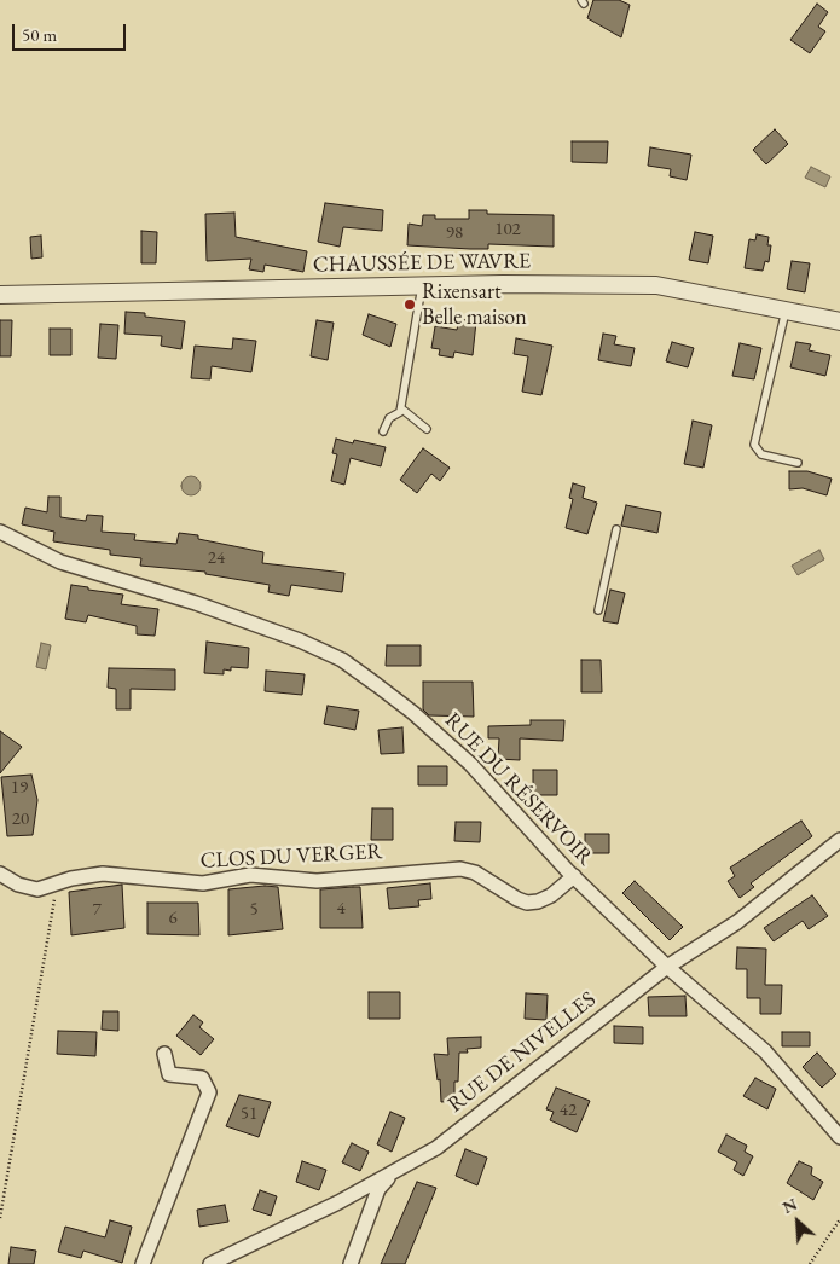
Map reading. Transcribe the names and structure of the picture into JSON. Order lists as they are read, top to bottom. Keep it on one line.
{"streets":{"street":["CHAUSSÉE DE WAVRE","RUE DU RÉSERVOIR","CLOS DU VERGER","RUE DE NIVELLES"]},"crossings":[["RUE DU RÉSERVOIR","CLOS DU VERGER"],["RUE DU RÉSERVOIR","RUE DE NIVELLES"]],"places":["Rixensart Belle maison"],"house_numbers":["102","98","24","19","20","4","7","5","6","42","51"],"scale_bar":"50 m","north":"top left"}
